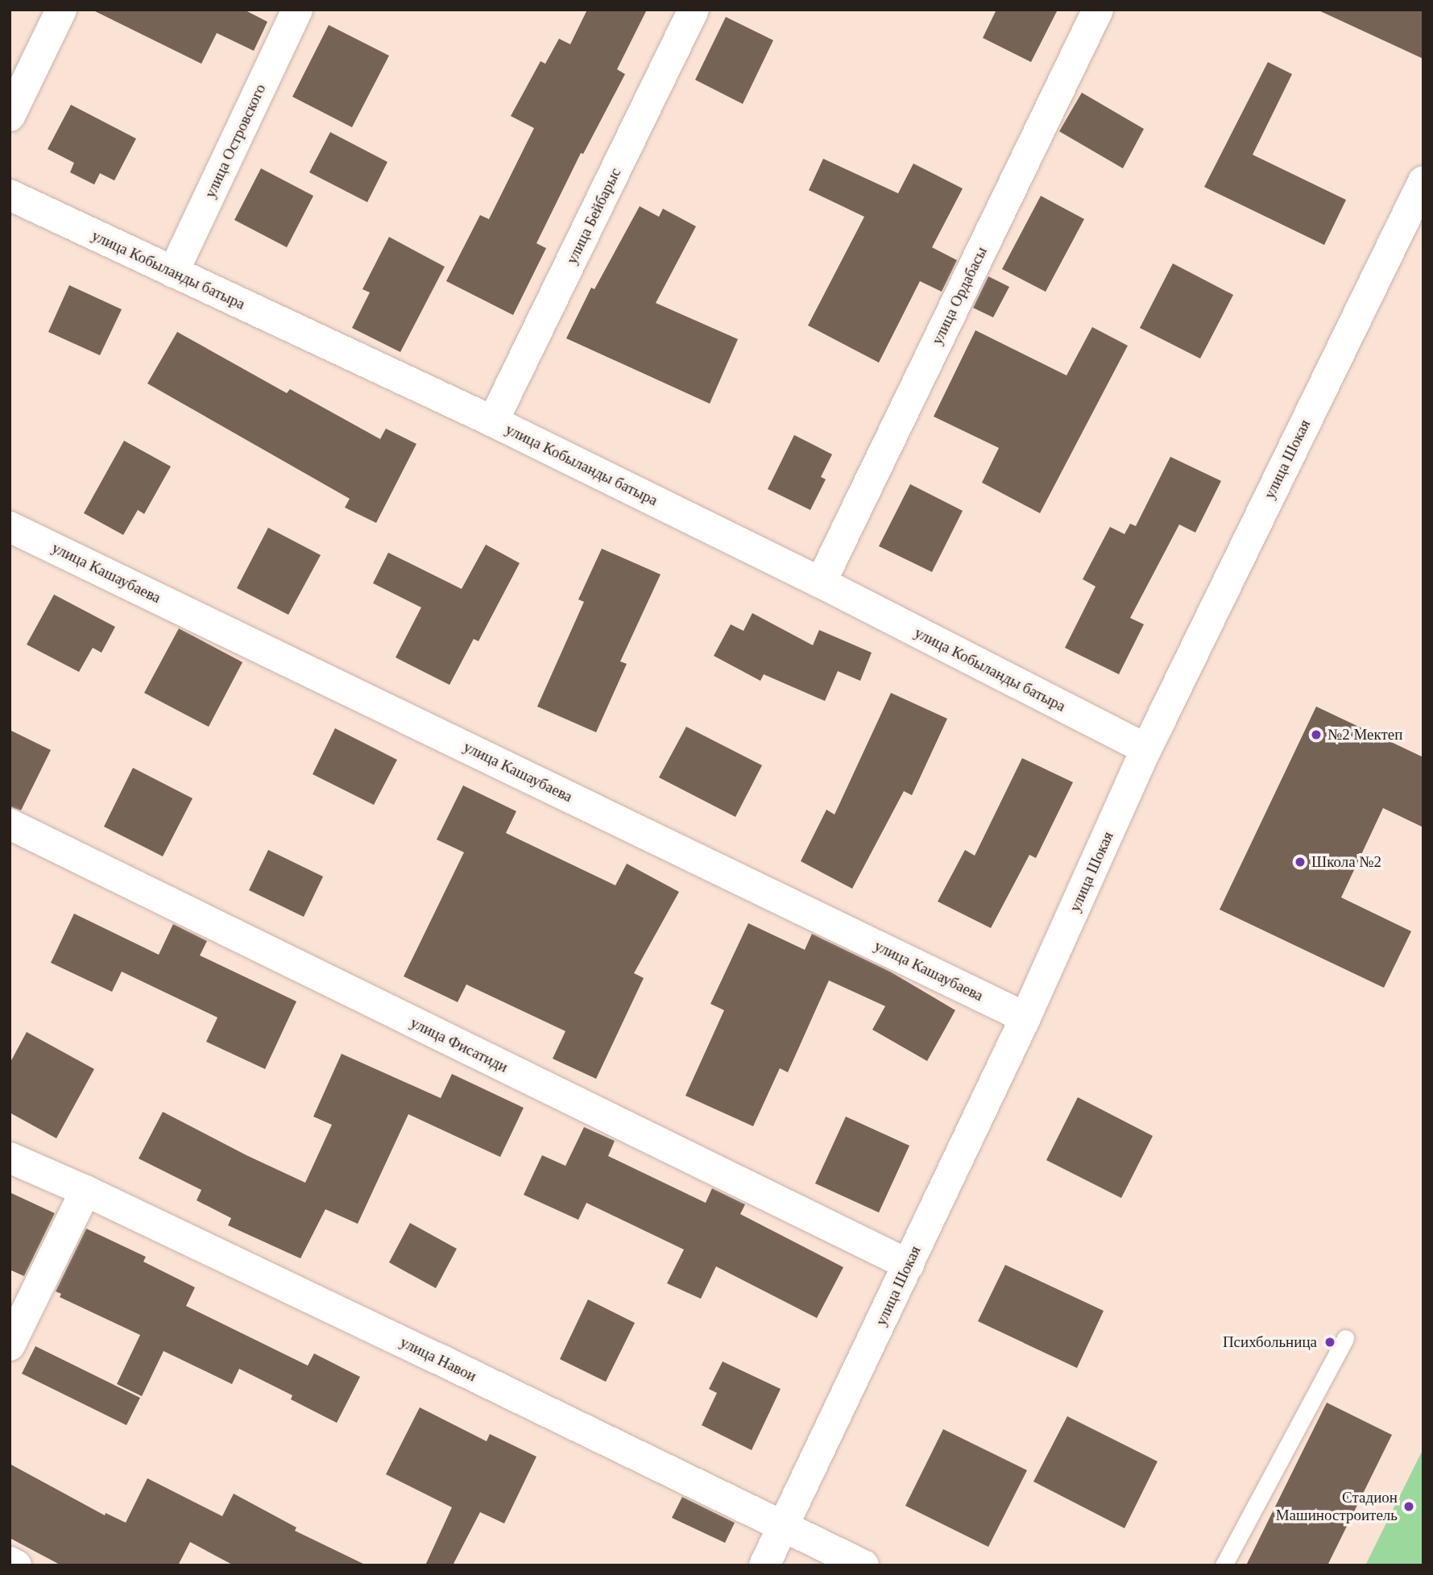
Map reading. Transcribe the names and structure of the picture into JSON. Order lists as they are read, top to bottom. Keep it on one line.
{"streets":{"street":["улица Островского","улица Бейбарыс","улица Кобыланды батыра","улица Ордабасы","улица Шокая","улица Кашаубаева","улица Фисатиди","улица Навои"]},"crossings":[["улица Островского","улица Кобыланды батыра"],["улица Бейбарыс","улица Кобыланды батыра"],["улица Кобыланды батыра","улица Ордабасы"],["улица Кобыланды батыра","улица Шокая"],["улица Шокая","улица Кашаубаева"],["улица Шокая","улица Фисатиди"],["улица Шокая","улица Навои"]],"places":["№2 Мектеп","Школа №2","Психбольница","Стадион Машиностроитель"]}
